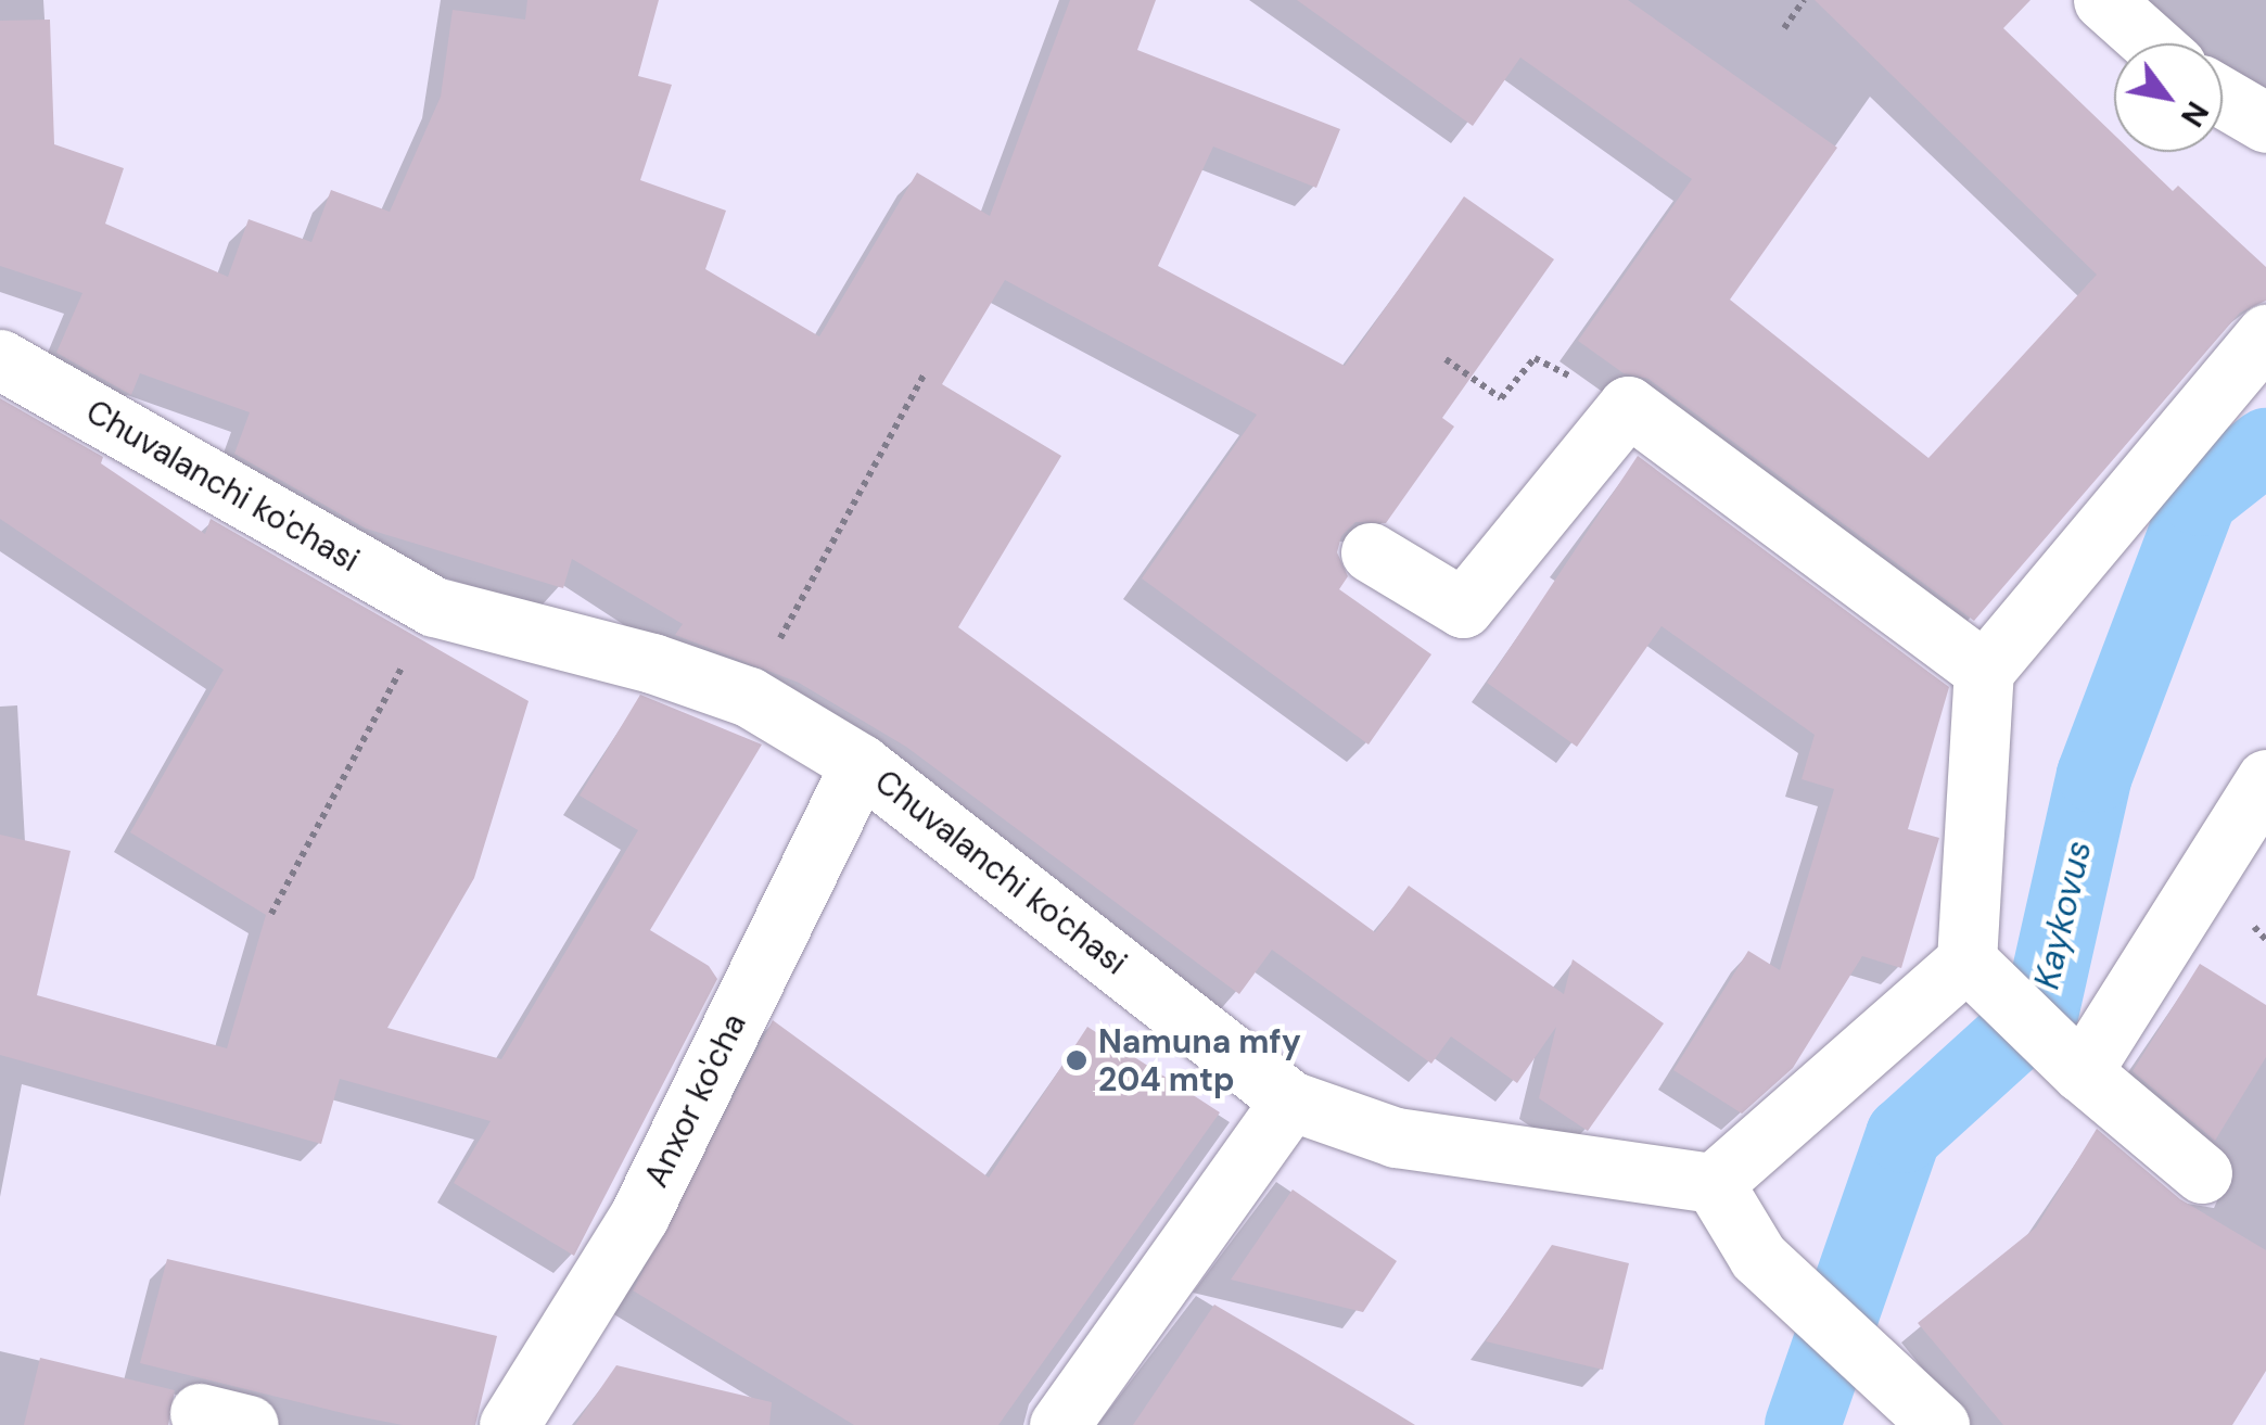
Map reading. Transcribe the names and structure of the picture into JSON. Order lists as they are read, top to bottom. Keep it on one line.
{"streets":{"street":["Chuvalanchi ko'chasi","Anxor ko'cha"]},"crossings":[["Chuvalanchi ko'chasi","Anxor ko'cha"]],"water":["Kaykovus"],"places":["Namuna mfy 204 mtp"],"north":"bottom right"}
